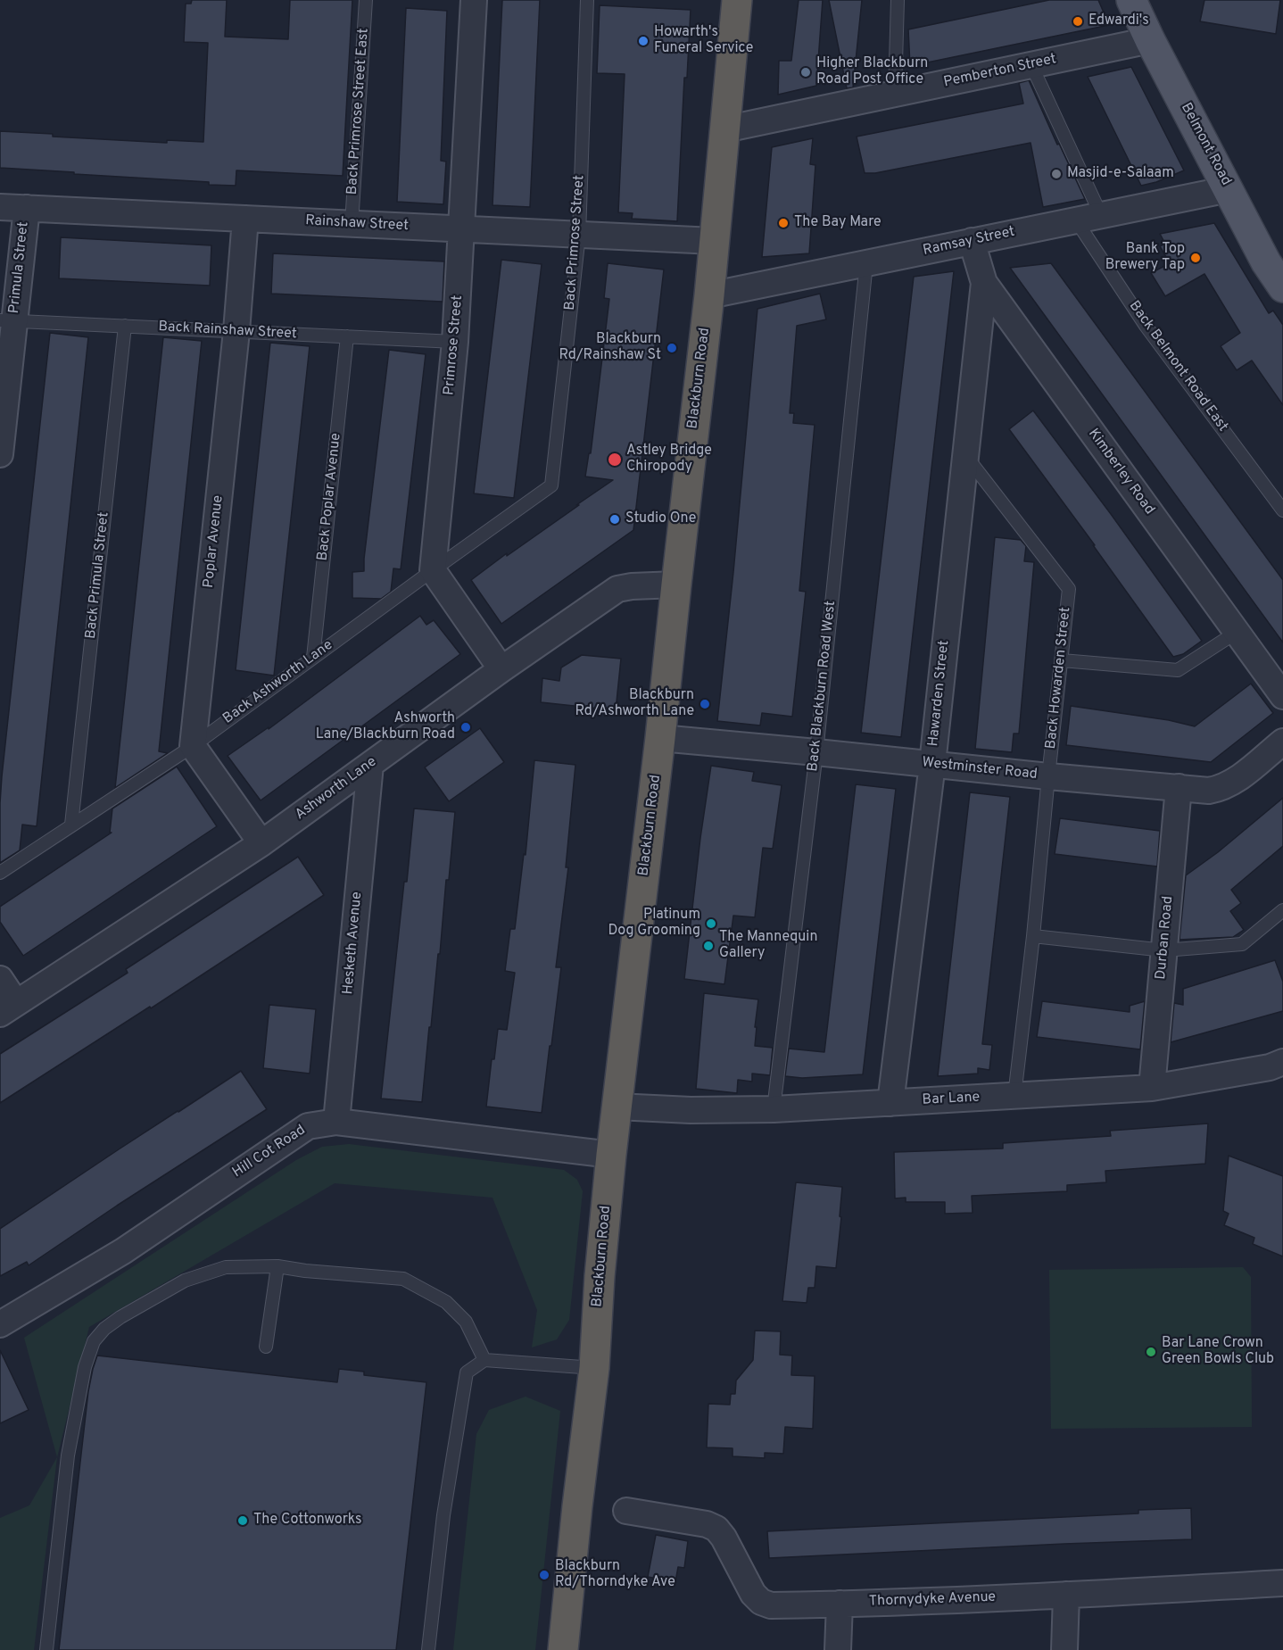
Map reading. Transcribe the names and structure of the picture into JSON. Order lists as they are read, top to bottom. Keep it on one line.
{"streets":{"highway":["Blackburn Road"],"main road":["Belmont Road"],"street":["Pemberton Street","Rainshaw Street","Ramsay Street","Primula Street","Primrose Street","Kimberley Road","Poplar Avenue","Hawarden Street","Westminster Road","Ashworth Lane","Durban Road","Hesketh Avenue","Bar Lane","Hill Cot Road","Thornydyke Avenue"],"lane":["Back Primrose Street East","Back Primrose Street","Back Rainshaw Street","Back Belmont Road East","Back Poplar Avenue","Back Primula Street","Back Howarden Street","Back Ashworth Lane","Back Blackburn Road West"]},"crossings":[["Pemberton Street","Belmont Road"],["Pemberton Street","Blackburn Road"],["Back Primrose Street East","Rainshaw Street"],["Belmont Road","Ramsay Street"],["Rainshaw Street","Back Primrose Street"],["Rainshaw Street","Primula Street"],["Rainshaw Street","Primrose Street"],["Rainshaw Street","Blackburn Road"],["Rainshaw Street","Poplar Avenue"],["Ramsay Street","Back Belmont Road East"],["Ramsay Street","Blackburn Road"],["Ramsay Street","Kimberley Road"],["Ramsay Street","Back Blackburn Road West"],["Back Primrose Street","Back Ashworth Lane"],["Primula Street","Back Rainshaw Street"],["Back Rainshaw Street","Primrose Street"],["Back Rainshaw Street","Back Poplar Avenue"],["Back Rainshaw Street","Poplar Avenue"],["Back Rainshaw Street","Back Primula Street"],["Primrose Street","Back Ashworth Lane"],["Blackburn Road","Westminster Road"],["Blackburn Road","Ashworth Lane"],["Blackburn Road","Bar Lane"],["Blackburn Road","Hill Cot Road"],["Kimberley Road","Hawarden Street"],["Back Poplar Avenue","Back Ashworth Lane"],["Poplar Avenue","Back Ashworth Lane"],["Back Primula Street","Back Ashworth Lane"],["Back Howarden Street","Hawarden Street"],["Back Howarden Street","Westminster Road"],["Back Howarden Street","Bar Lane"],["Back Blackburn Road West","Westminster Road"],["Back Blackburn Road West","Bar Lane"],["Hawarden Street","Westminster Road"],["Hawarden Street","Bar Lane"],["Westminster Road","Durban Road"],["Ashworth Lane","Hesketh Avenue"],["Durban Road","Bar Lane"],["Hesketh Avenue","Hill Cot Road"]],"places":["Edwardi's","Howarth's Funeral Service","Higher Blackburn Road Post Office","Masjid-e-Salaam","The Bay Mare","Bank Top Brewery Tap","Blackburn Rd/Rainshaw St","Astley Bridge Chiropody","Studio One","Blackburn Rd/Ashworth Lane","Ashworth Lane/Blackburn Road","Platinum Dog Grooming","The Mannequin Gallery","Bar Lane Crown Green Bowls Club","The Cottonworks","Blackburn Rd/Thorndyke Ave"]}
